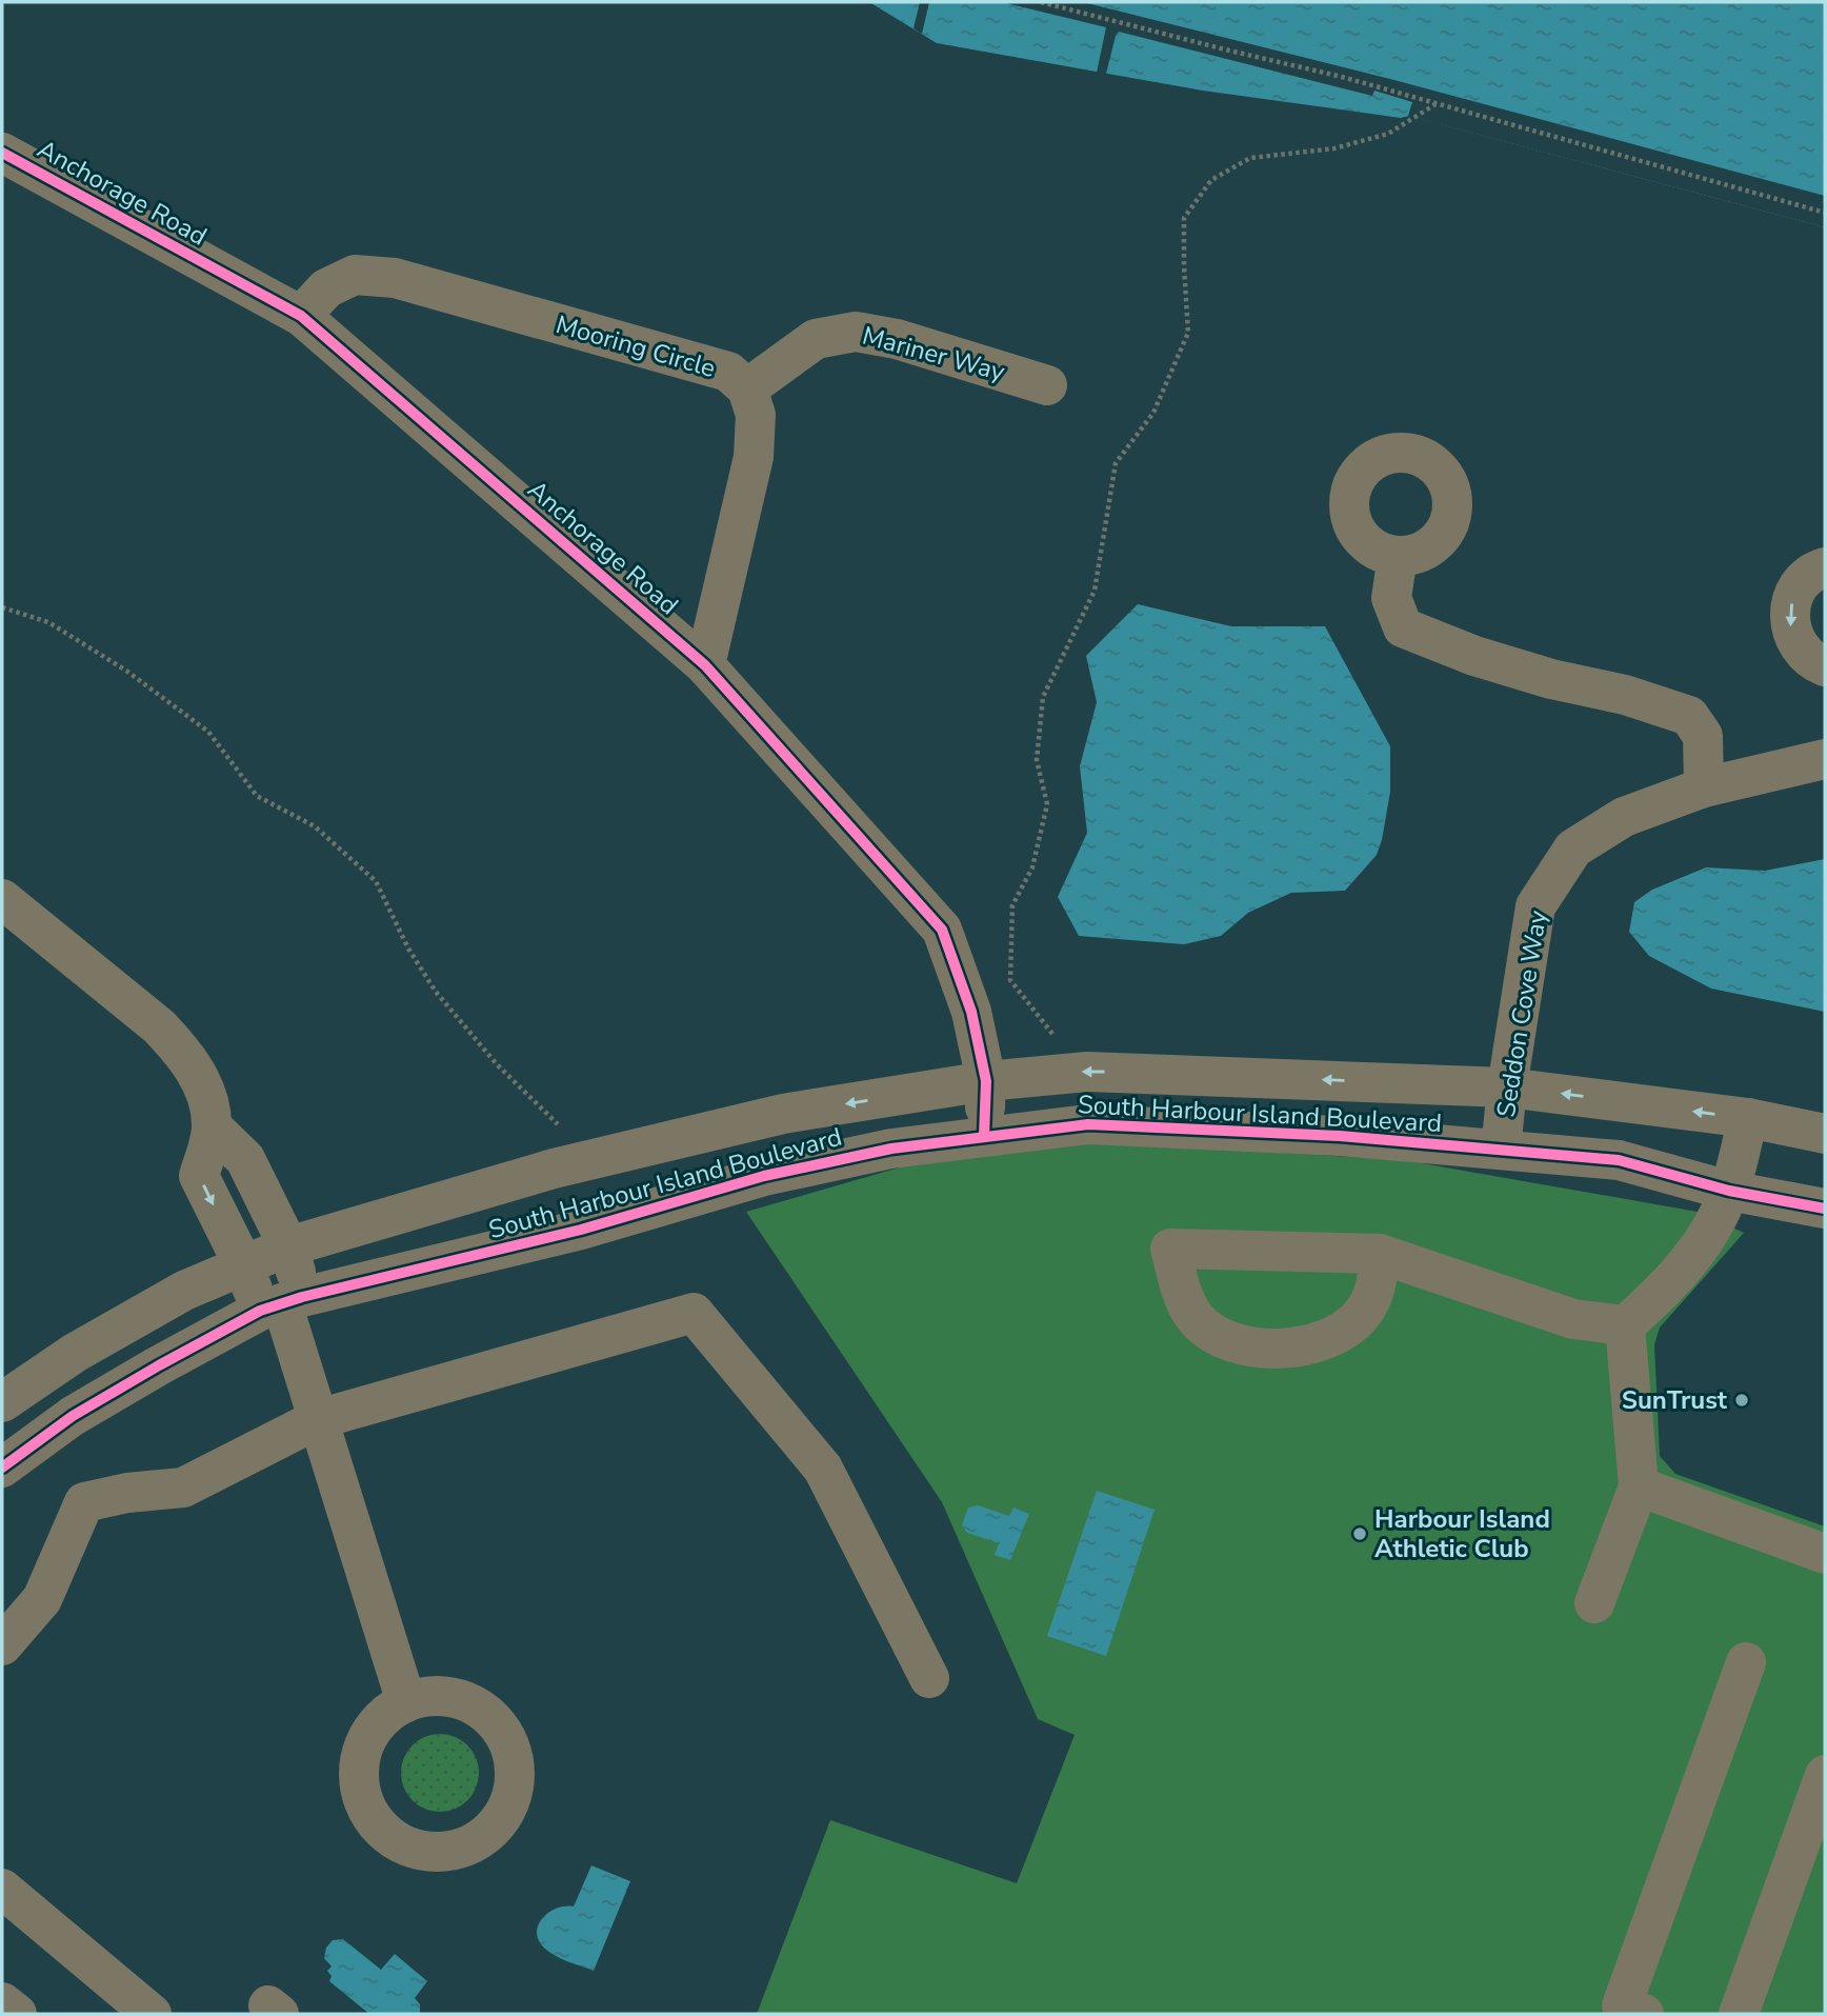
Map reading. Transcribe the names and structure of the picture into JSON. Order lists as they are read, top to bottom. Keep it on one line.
{"streets":{"street":["Anchorage Road","Mooring Circle","Mariner Way","Seddon Cove Way","South Harbour Island Boulevard"]},"crossings":[["Anchorage Road","Mooring Circle"],["Anchorage Road","South Harbour Island Boulevard"],["Mooring Circle","Mariner Way"],["Seddon Cove Way","South Harbour Island Boulevard"]],"places":["SunTrust","Harbour Island Athletic Club"]}
